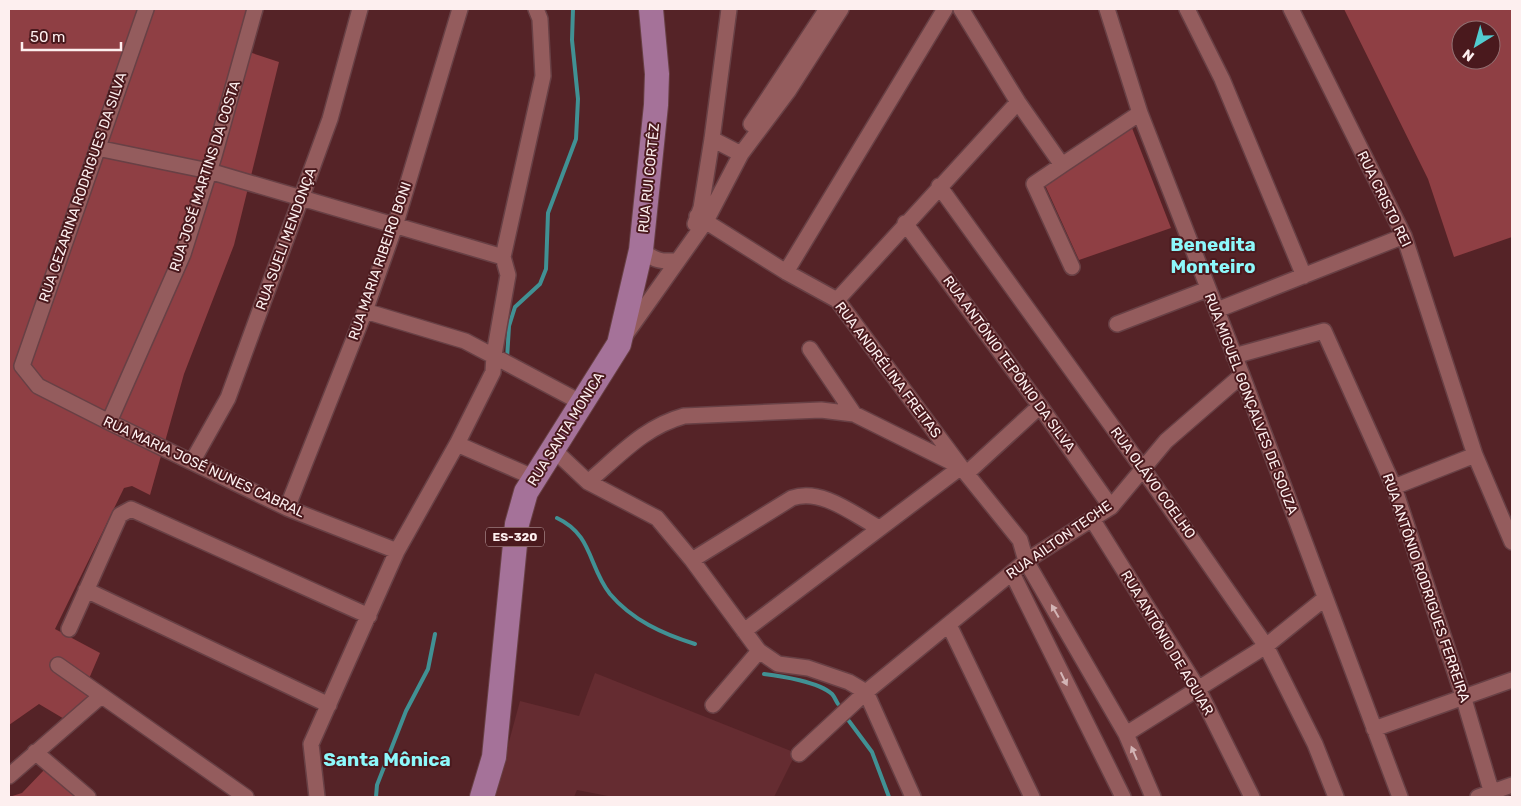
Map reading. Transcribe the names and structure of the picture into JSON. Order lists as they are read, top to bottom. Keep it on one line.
{"streets":{"main road":["RUA RUI CORTÊZ","RUA SANTA MONICA","ES-320"],"street":["RUA JOSÉ MARTINS DA COSTA","RUA CEZARINA RODRIGUES DA SILVA","RUA CRISTO REI","RUA SUELI MENDONÇA","RUA MARIA RIBEIRO BONI","RUA ANTÔNIO TEPÔNIO DA SILVA","RUA ANDRÉLINA FREITAS","RUA MIGUEL GONÇALVES DE SOUZA","RUA MARIA JOSÉ NUNES CABRAL","RUA OLÁVO COELHO","RUA AILTON TECHE","RUA ANTÔNIO RODRIGUES FERREIRA","RUA ANTÔNIO DE AGUIAR"]},"crossings":[["RUA JOSÉ MARTINS DA COSTA","RUA MARIA JOSÉ NUNES CABRAL"],["RUA RUI CORTÊZ","RUA SANTA MONICA"],["RUA CEZARINA RODRIGUES DA SILVA","RUA MARIA JOSÉ NUNES CABRAL"],["RUA SUELI MENDONÇA","RUA MARIA JOSÉ NUNES CABRAL"],["RUA MARIA RIBEIRO BONI","RUA MARIA JOSÉ NUNES CABRAL"],["RUA ANTÔNIO TEPÔNIO DA SILVA","RUA AILTON TECHE"],["RUA ANDRÉLINA FREITAS","RUA SANTA MONICA"],["RUA ANDRÉLINA FREITAS","RUA AILTON TECHE"],["RUA MIGUEL GONÇALVES DE SOUZA","RUA AILTON TECHE"],["RUA MIGUEL GONÇALVES DE SOUZA","RUA ANTÔNIO RODRIGUES FERREIRA"],["RUA OLÁVO COELHO","RUA AILTON TECHE"],["RUA AILTON TECHE","RUA ANTÔNIO DE AGUIAR"]],"districts":["Benedita Monteiro","Santa Mônica"],"scale_bar":"50 m","north":"bottom left"}
